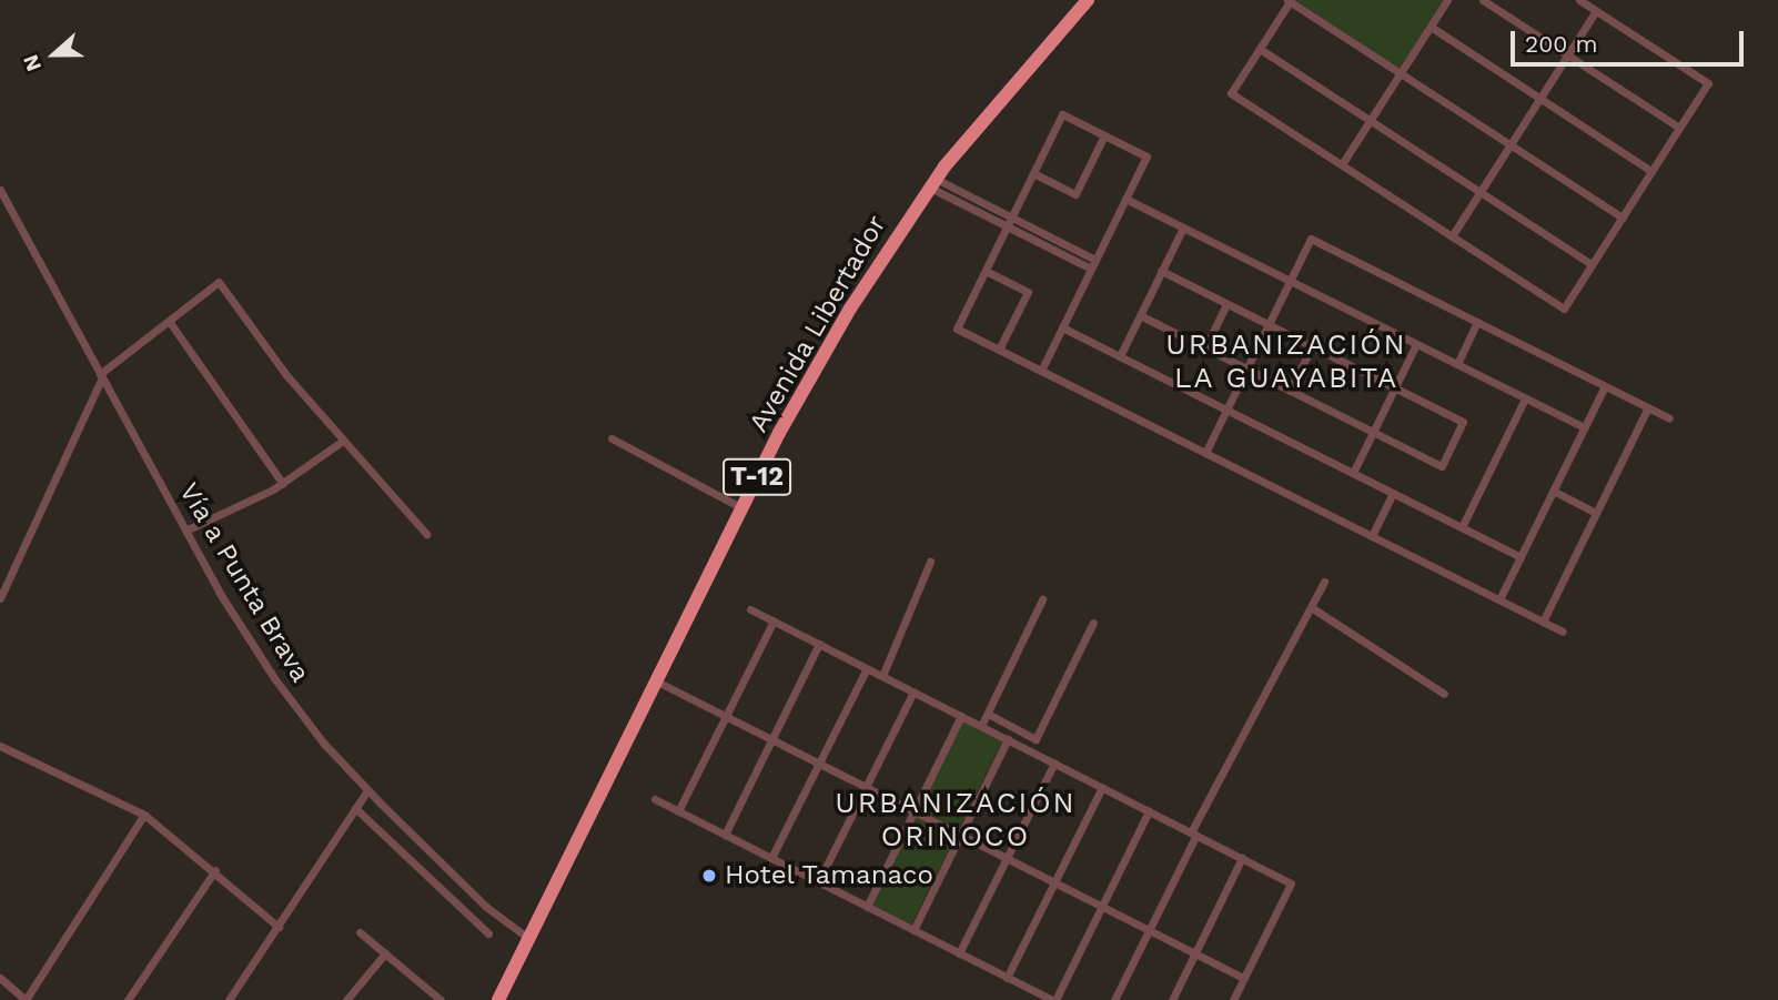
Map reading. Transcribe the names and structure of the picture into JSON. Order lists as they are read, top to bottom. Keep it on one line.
{"streets":{"highway":["Avenida Libertador","T-12"],"street":["Vía a Punta Brava"]},"crossings":[["Avenida Libertador","Vía a Punta Brava"]],"districts":["URBANIZACIÓN LA GUAYABITA","URBANIZACIÓN ORINOCO"],"places":["Hotel Tamanaco"],"scale_bar":"200 m","north":"left"}
